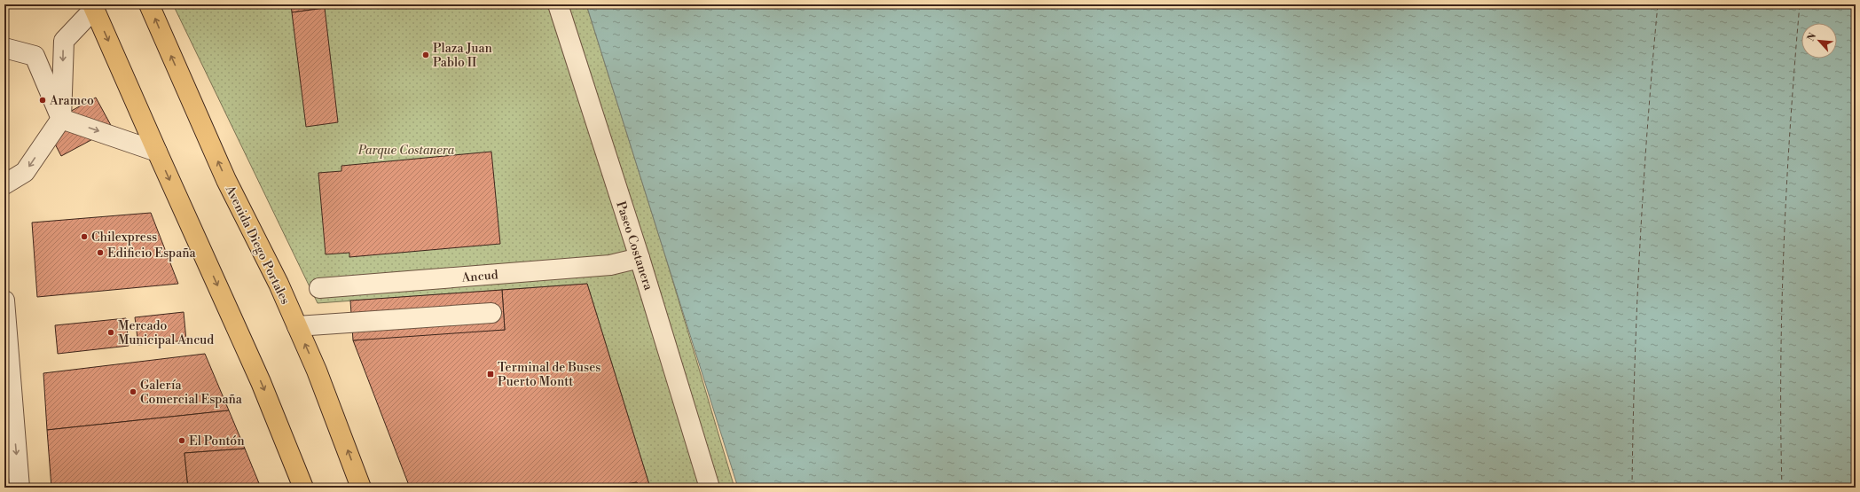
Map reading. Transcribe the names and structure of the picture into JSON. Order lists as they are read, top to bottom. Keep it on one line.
{"streets":{"highway":["Avenida Diego Portales"],"street":["Paseo Costanera","Ancud"]},"crossings":[["Paseo Costanera","Ancud"]],"parks":["Parque Costanera"],"places":{"other":["Plaza Juan Pablo II","Aramco","Chilexpress","Edificio España","Mercado Municipal Ancud","Galería Comercial España","El Pontón"],"transit":["Terminal de Buses Puerto Montt"]},"north":"top left"}
